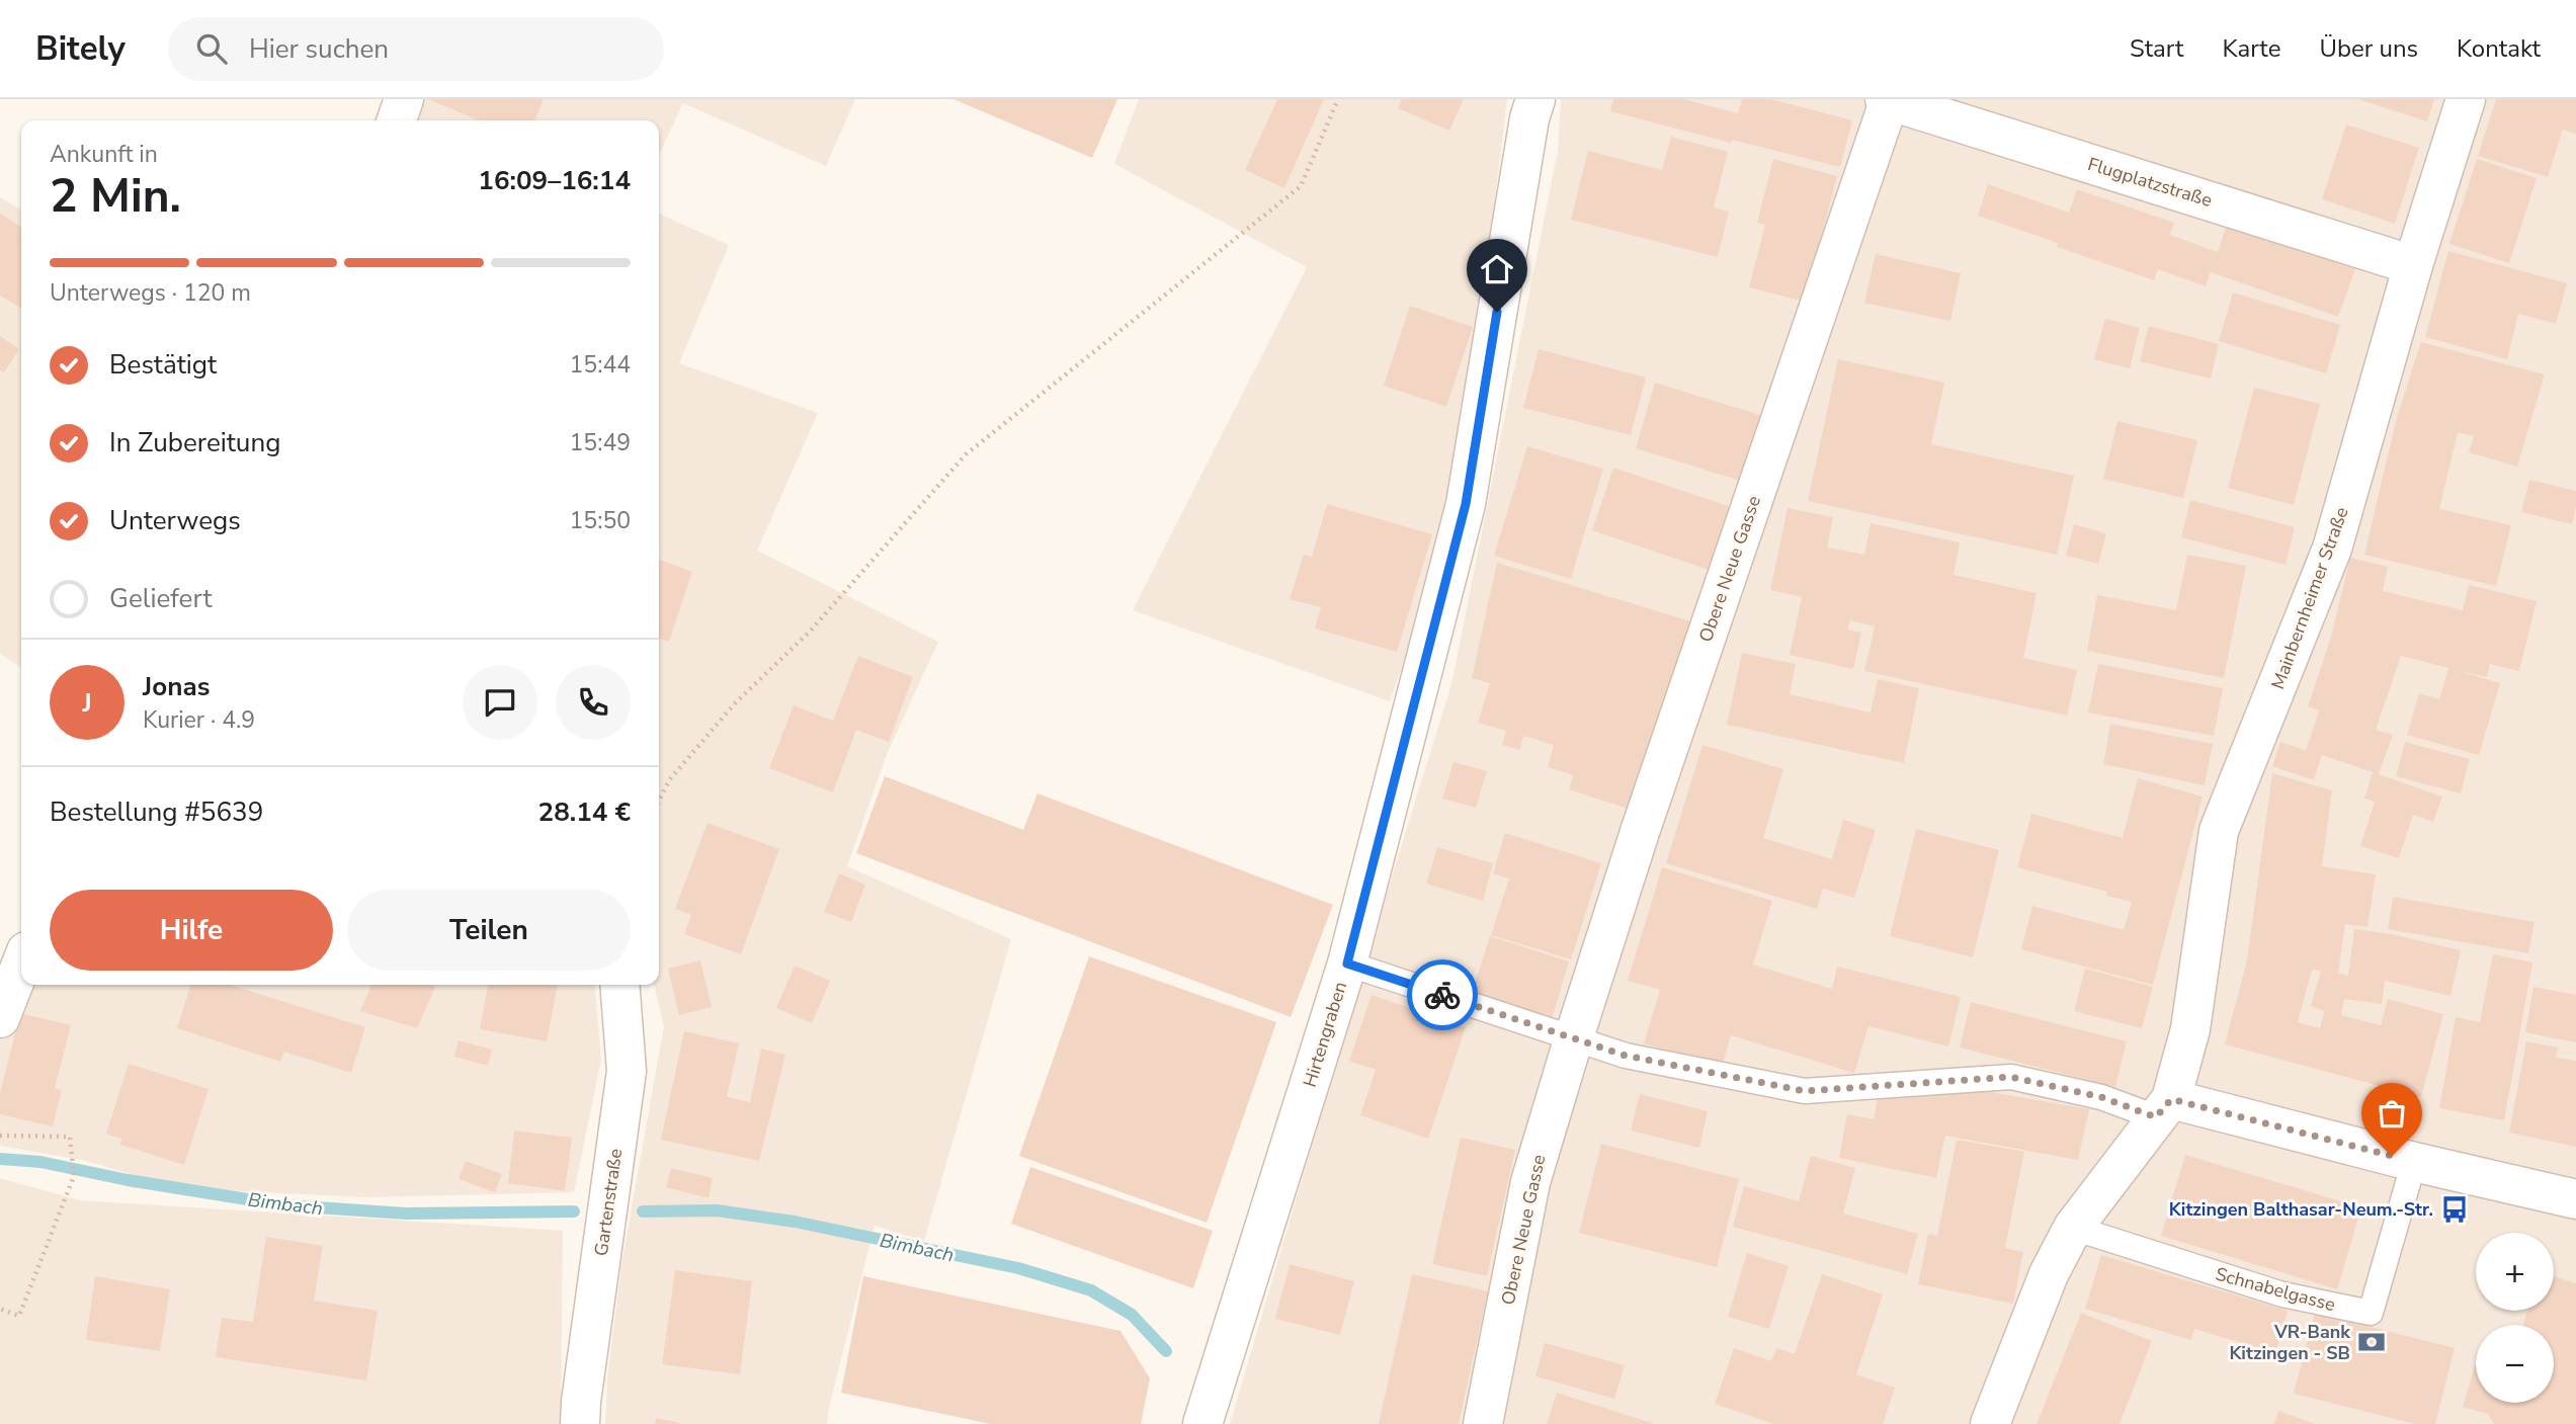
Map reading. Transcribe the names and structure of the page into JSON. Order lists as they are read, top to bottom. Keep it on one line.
{"streets":{"street":["Flugplatzstraße","Obere Neue Gasse","Mainbernheimer Straße","Hirtengraben","Gartenstraße"],"lane":["Schnabelgasse"]},"crossings":[["Flugplatzstraße","Obere Neue Gasse"],["Flugplatzstraße","Mainbernheimer Straße"],["Mainbernheimer Straße","Schnabelgasse"]],"water":["Bimbach"],"places":{"bus stop":["Kitzingen Balthasar-Neum.-Str."],"bank":["VR-Bank Kitzingen - SB"]},"page":{"header":"Bitely","search":"Hier suchen","nav":["Start","Karte","Über uns","Kontakt"],"heading":["2 Min.","Ankunft in","16:09–16:14"],"panel":["Jonas","Kurier · 4.9","Bestellung #5639","28.14 €"],"bar":"Unterwegs · 120 m","list":[["Bestätigt","15:44"],["In Zubereitung","15:49"],["Unterwegs","15:50"],"Geliefert"],"round":"J","buttons":["Hilfe","Teilen"],"map_buttons":["+","−"]}}
